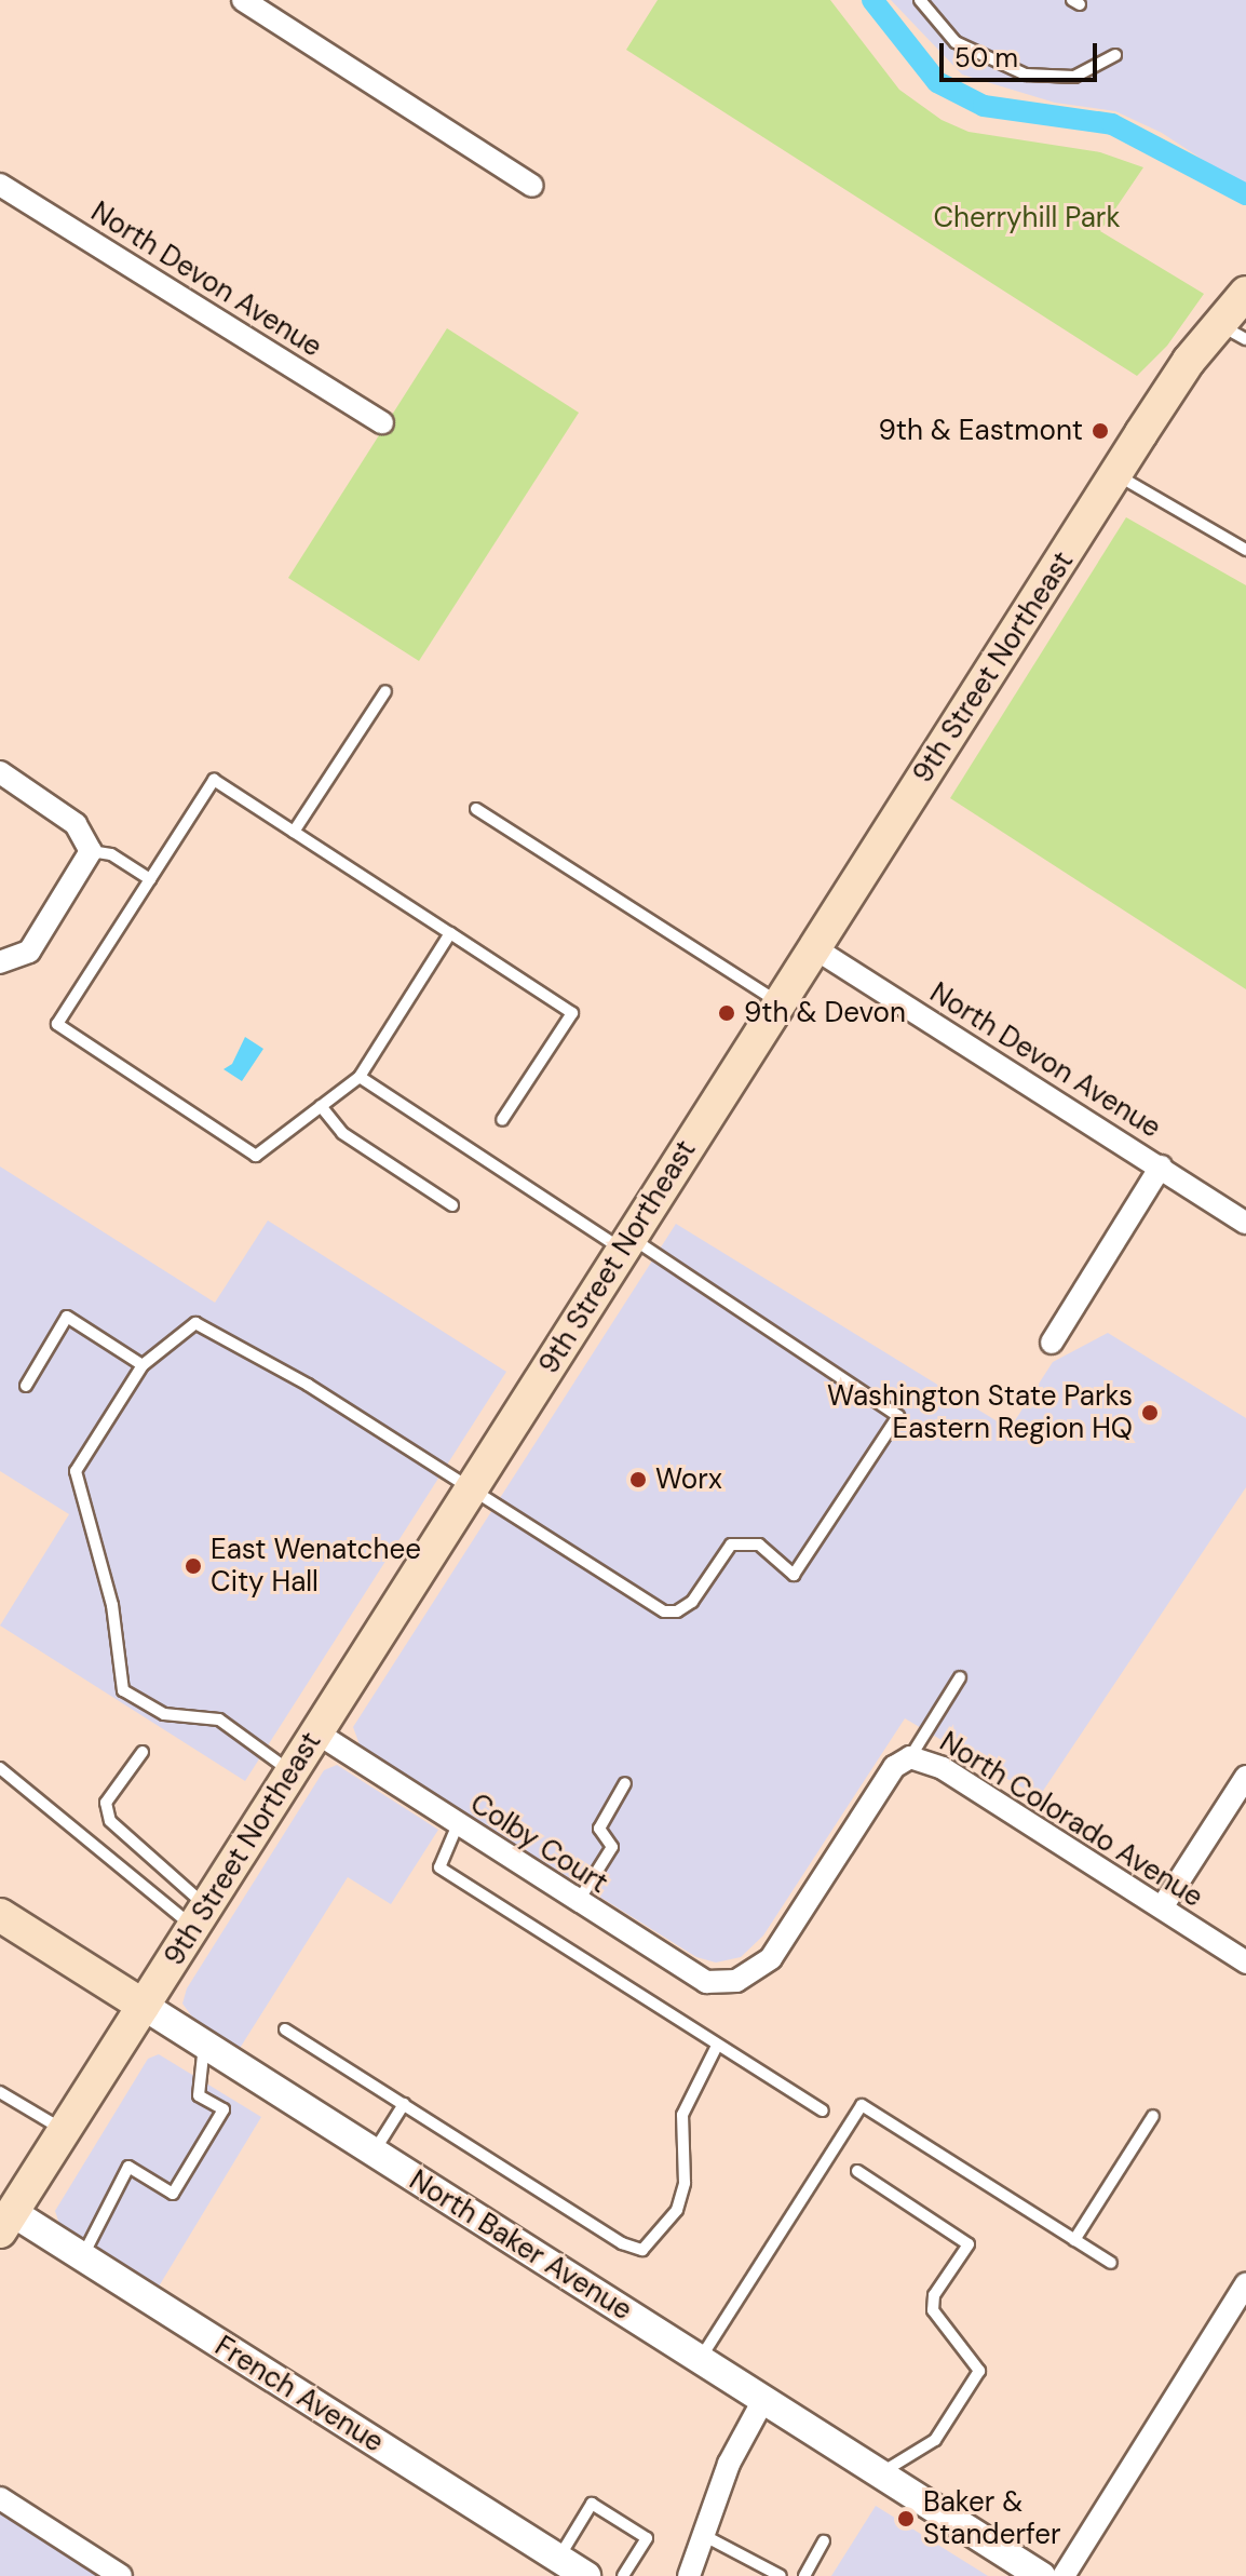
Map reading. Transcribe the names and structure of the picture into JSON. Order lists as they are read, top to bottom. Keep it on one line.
{"streets":{"main road":["9th Street Northeast","North Baker Avenue"],"street":["North Devon Avenue","North Colorado Avenue","Colby Court","French Avenue"]},"crossings":[["North Devon Avenue","9th Street Northeast"],["9th Street Northeast","Colby Court"],["9th Street Northeast","North Baker Avenue"],["9th Street Northeast","French Avenue"],["North Colorado Avenue","Colby Court"]],"parks":["Cherryhill Park"],"places":["9th & Eastmont","9th & Devon","Washington State Parks Eastern Region HQ","Worx","East Wenatchee City Hall","Baker & Standerfer"],"scale_bar":"50 m"}
